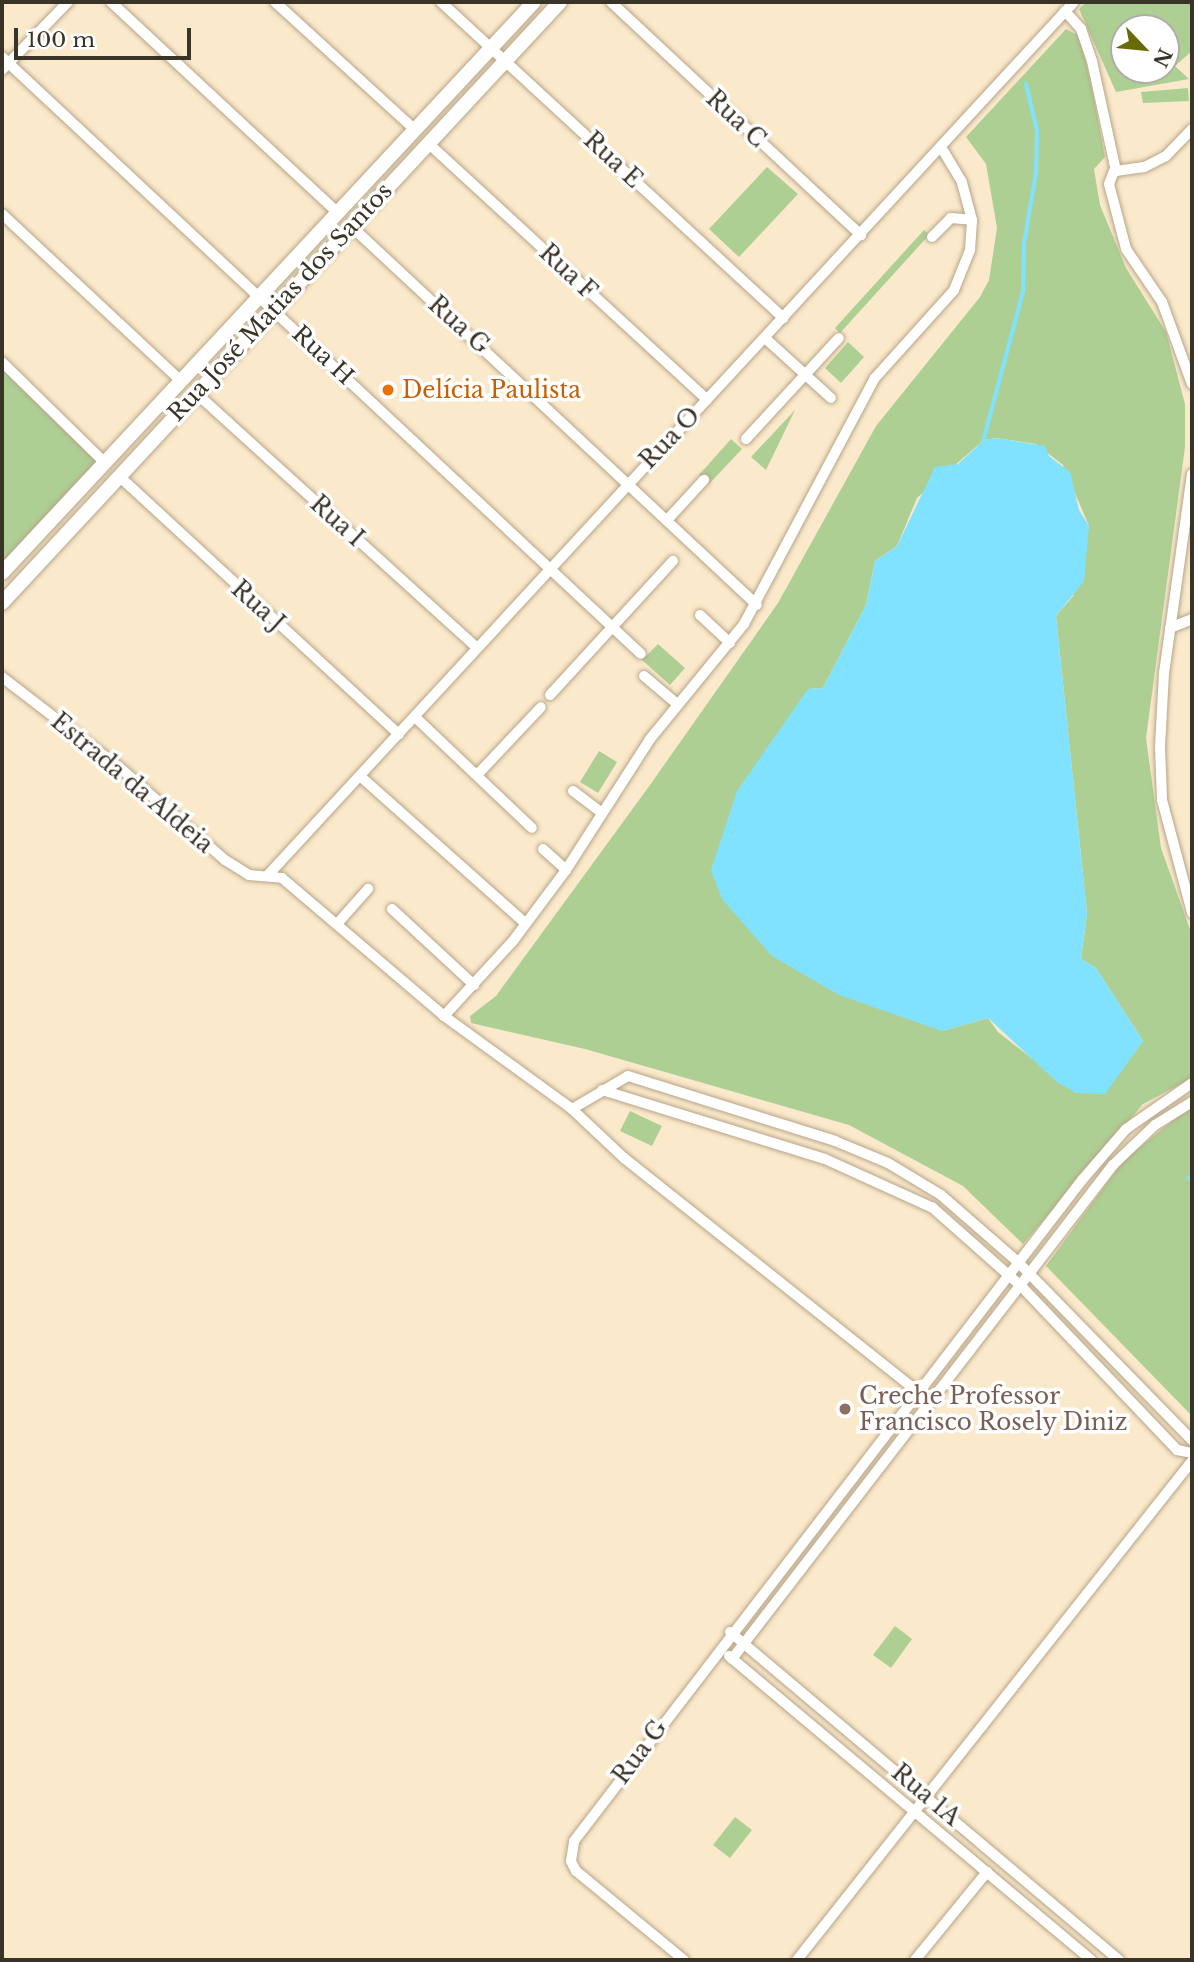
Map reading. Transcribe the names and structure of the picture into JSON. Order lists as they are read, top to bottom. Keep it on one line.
{"streets":{"main road":["Rua José Matias dos Santos"],"street":["Rua C","Rua E","Rua F","Rua G","Rua H","Rua O","Rua I","Rua J","Estrada da Aldeia","Rua 1A"]},"crossings":[["Rua C","Rua O"],["Rua E","Rua José Matias dos Santos"],["Rua E","Rua O"],["Rua F","Rua José Matias dos Santos"],["Rua F","Rua O"],["Rua José Matias dos Santos","Rua G"],["Rua José Matias dos Santos","Rua H"],["Rua José Matias dos Santos","Rua I"],["Rua José Matias dos Santos","Rua J"],["Rua G","Rua O"],["Rua G","Estrada da Aldeia"],["Rua G","Rua 1A"],["Rua H","Rua O"],["Rua O","Rua I"],["Rua O","Rua J"],["Rua O","Estrada da Aldeia"]],"places":["Delícia Paulista","Creche Professor Francisco Rosely Diniz"],"scale_bar":"100 m","north":"bottom right"}
